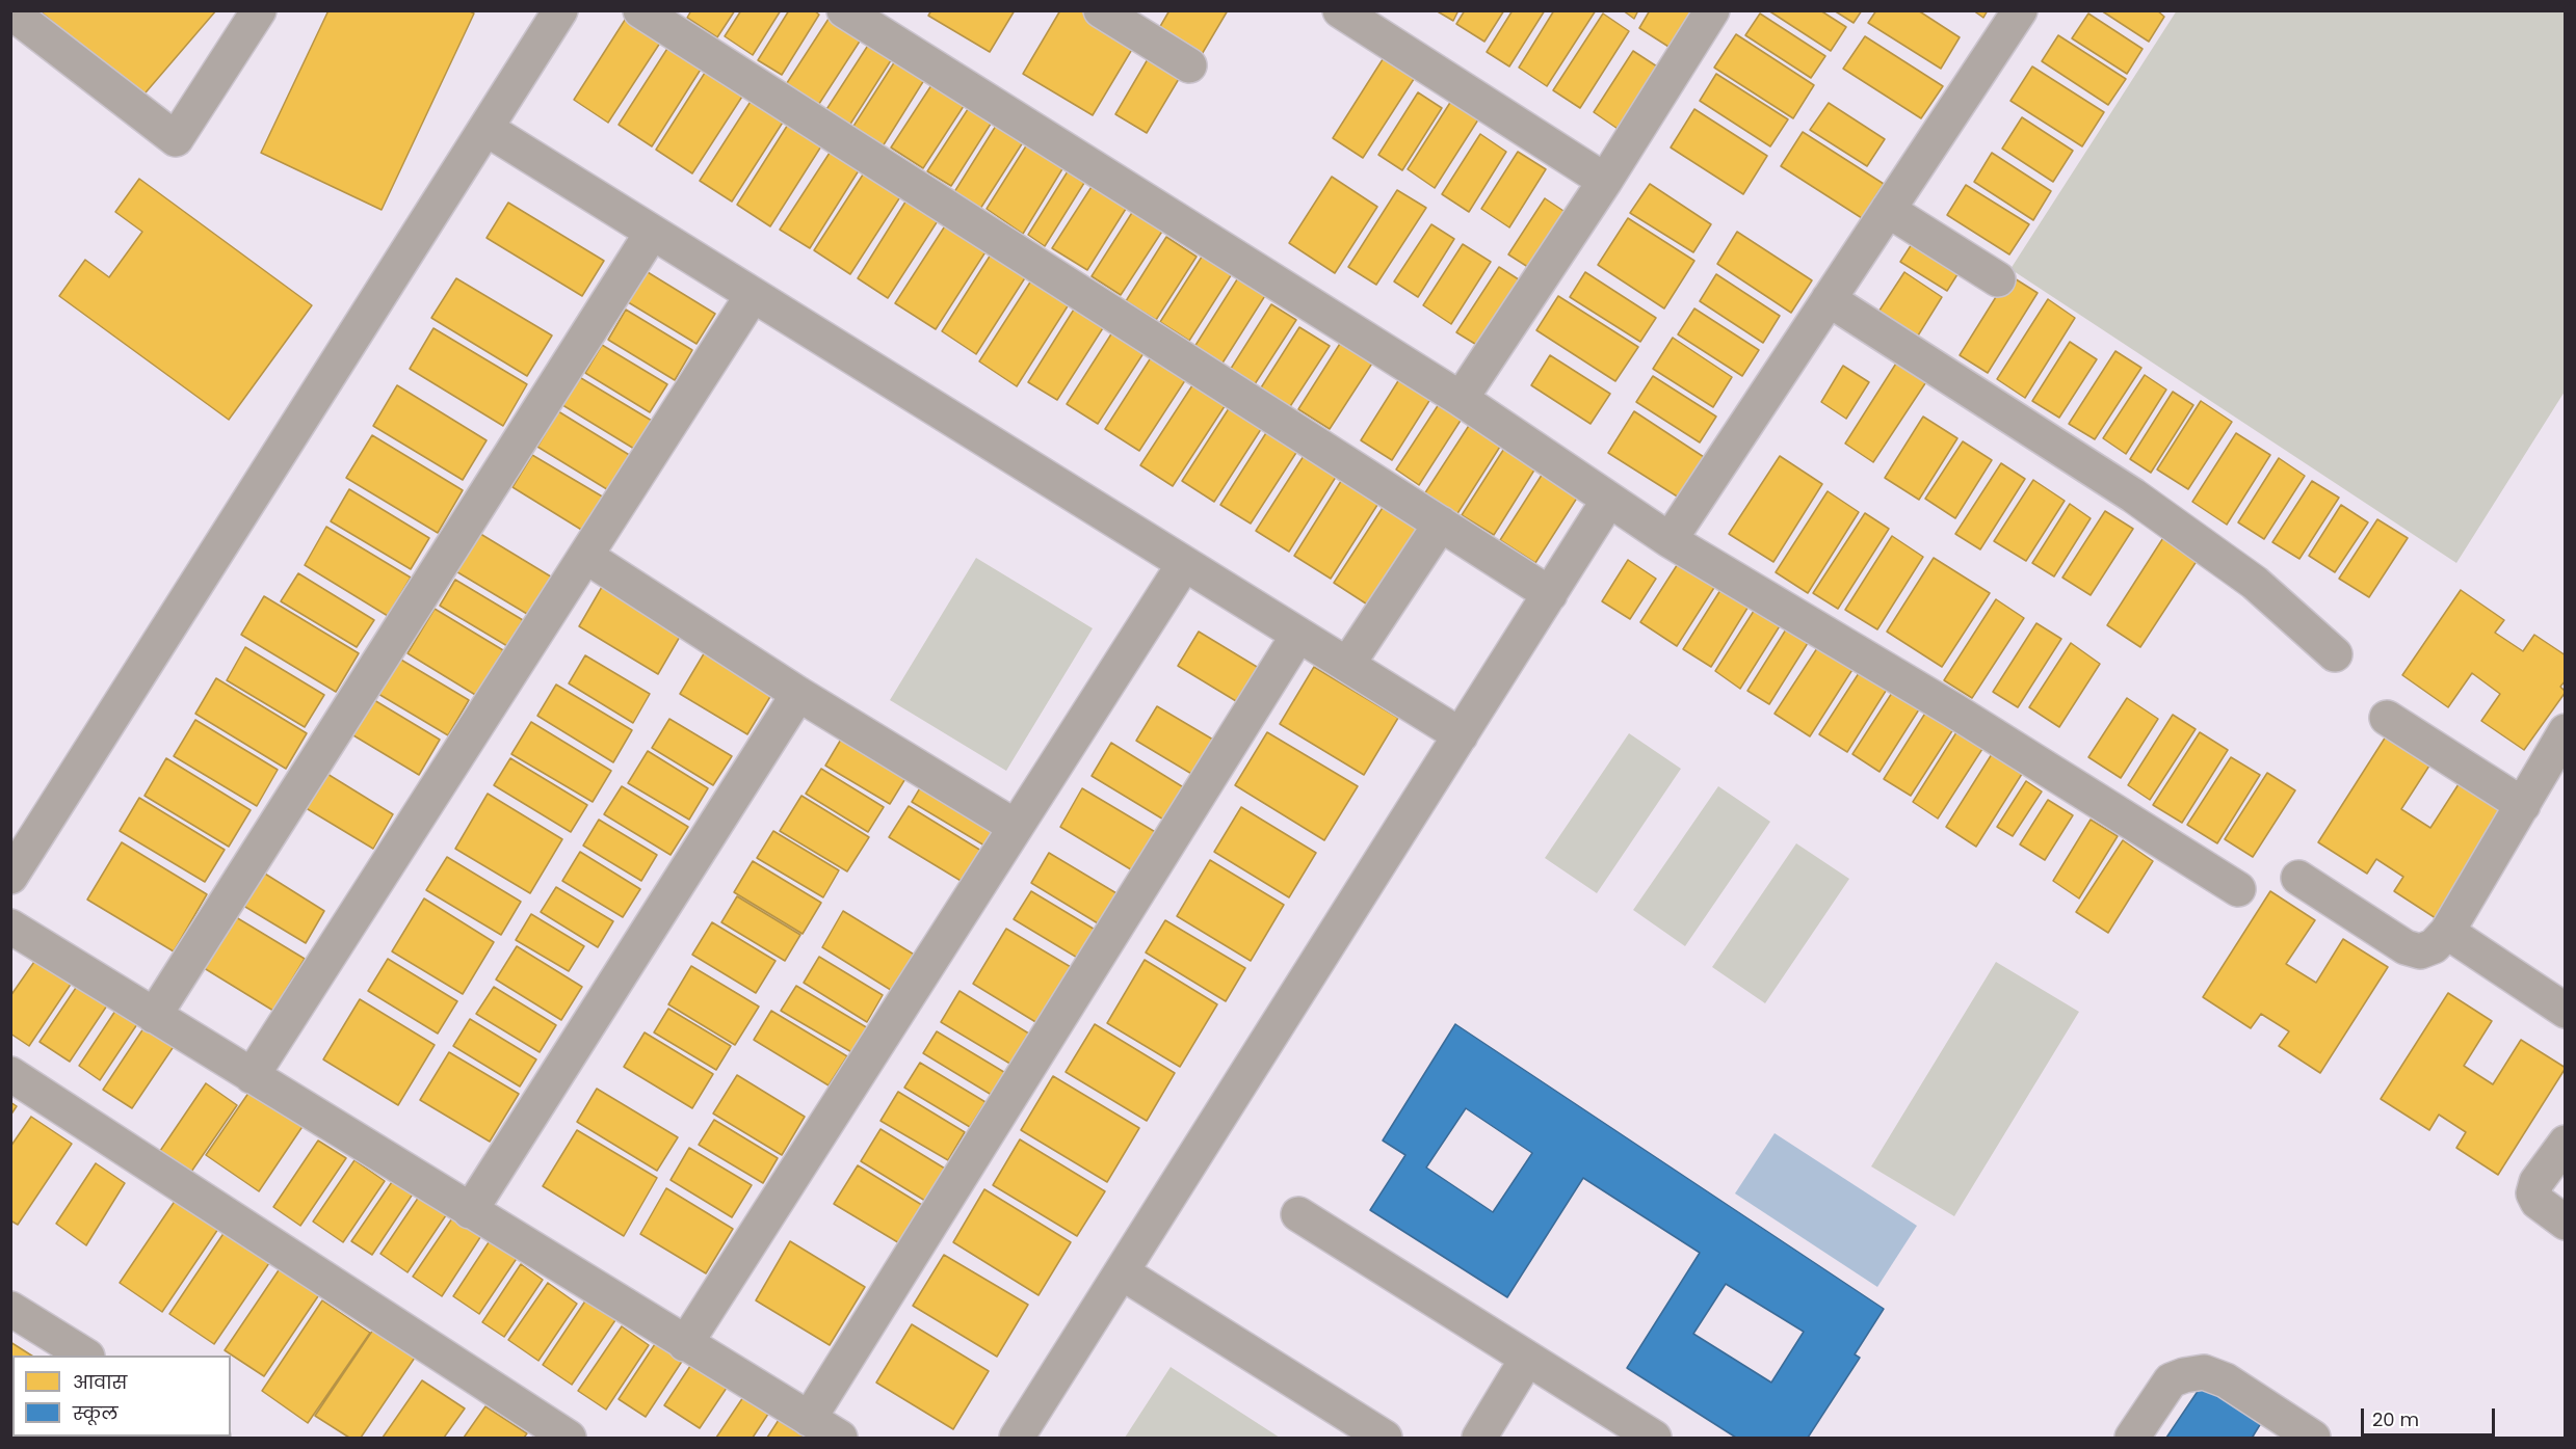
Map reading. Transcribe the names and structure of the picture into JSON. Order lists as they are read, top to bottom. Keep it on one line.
{"legend":["आवास","स्कूल"],"scale_bar":"20 m"}
